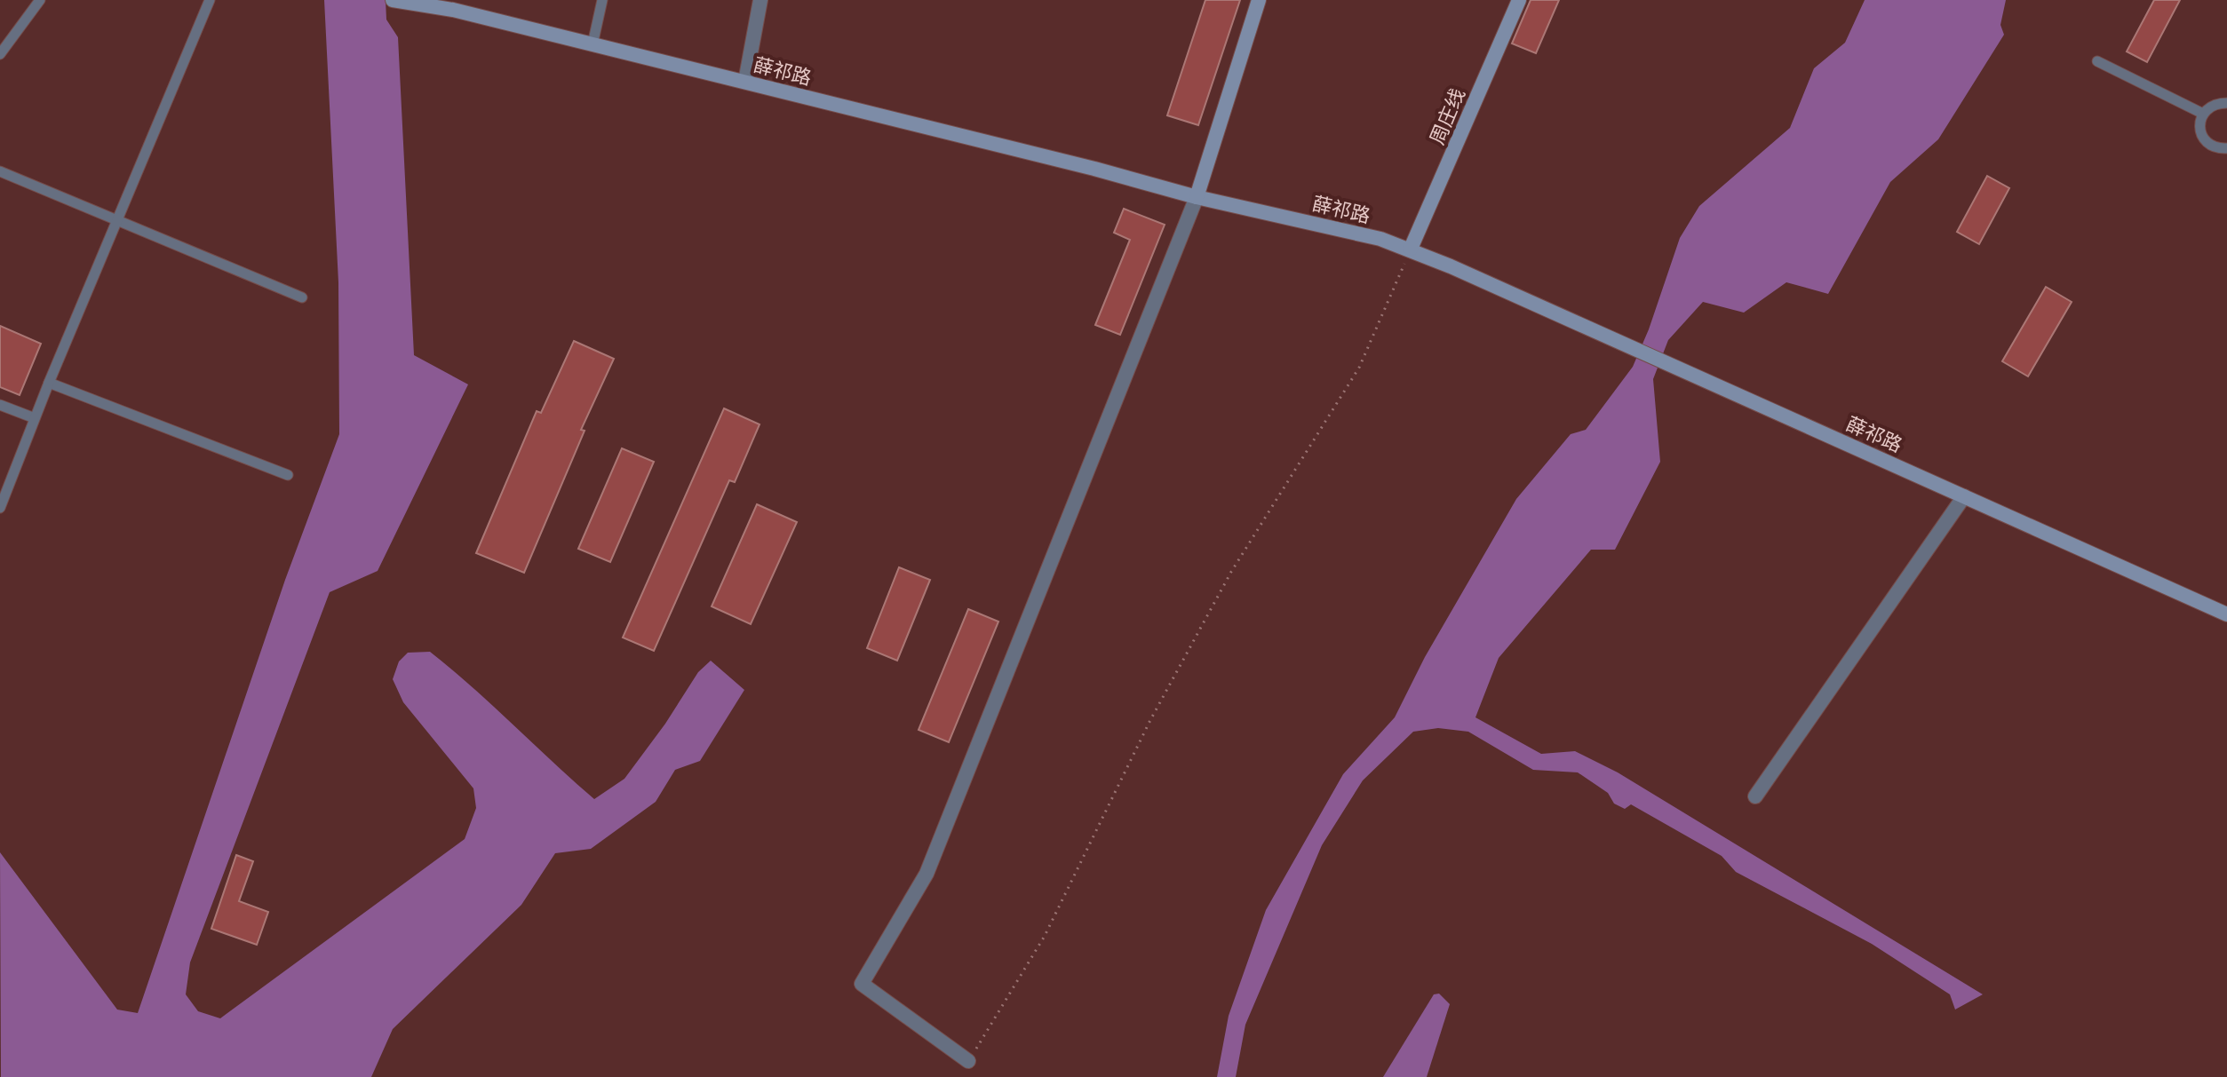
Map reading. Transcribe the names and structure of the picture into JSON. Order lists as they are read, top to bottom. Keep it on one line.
{"streets":{"street":["薛祁路","周庄线"]},"crossings":[["薛祁路","周庄线"]]}
